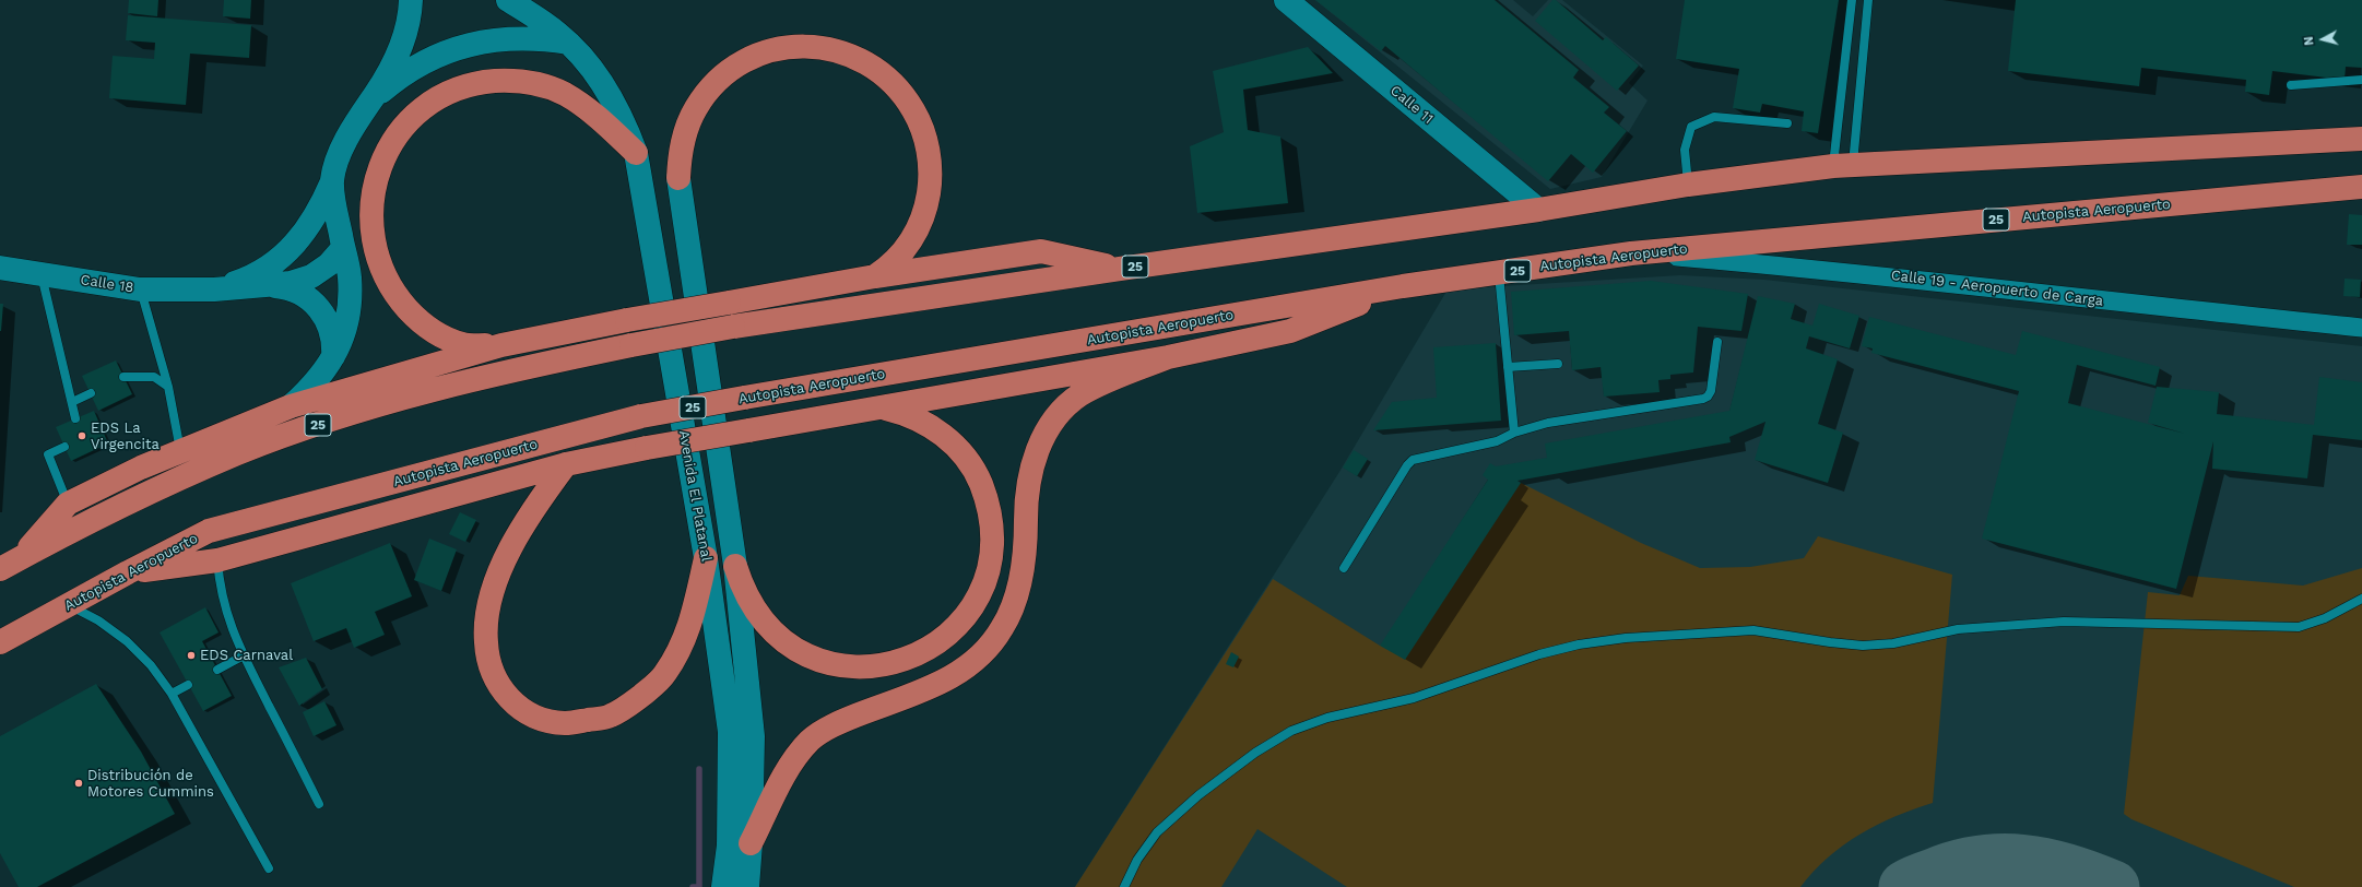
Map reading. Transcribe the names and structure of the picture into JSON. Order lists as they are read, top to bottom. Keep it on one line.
{"streets":{"highway":["Autopista Aeropuerto","25"],"main road":["Calle 11","Calle 18","Avenida El Platanal"],"street":["Calle 19 - Aeropuerto de Carga"]},"crossings":[["Calle 11","25"],["Autopista Aeropuerto","Calle 19 - Aeropuerto de Carga"]],"places":["EDS La Virgencita","EDS Carnaval","Distribución de Motores Cummins"],"north":"left"}
